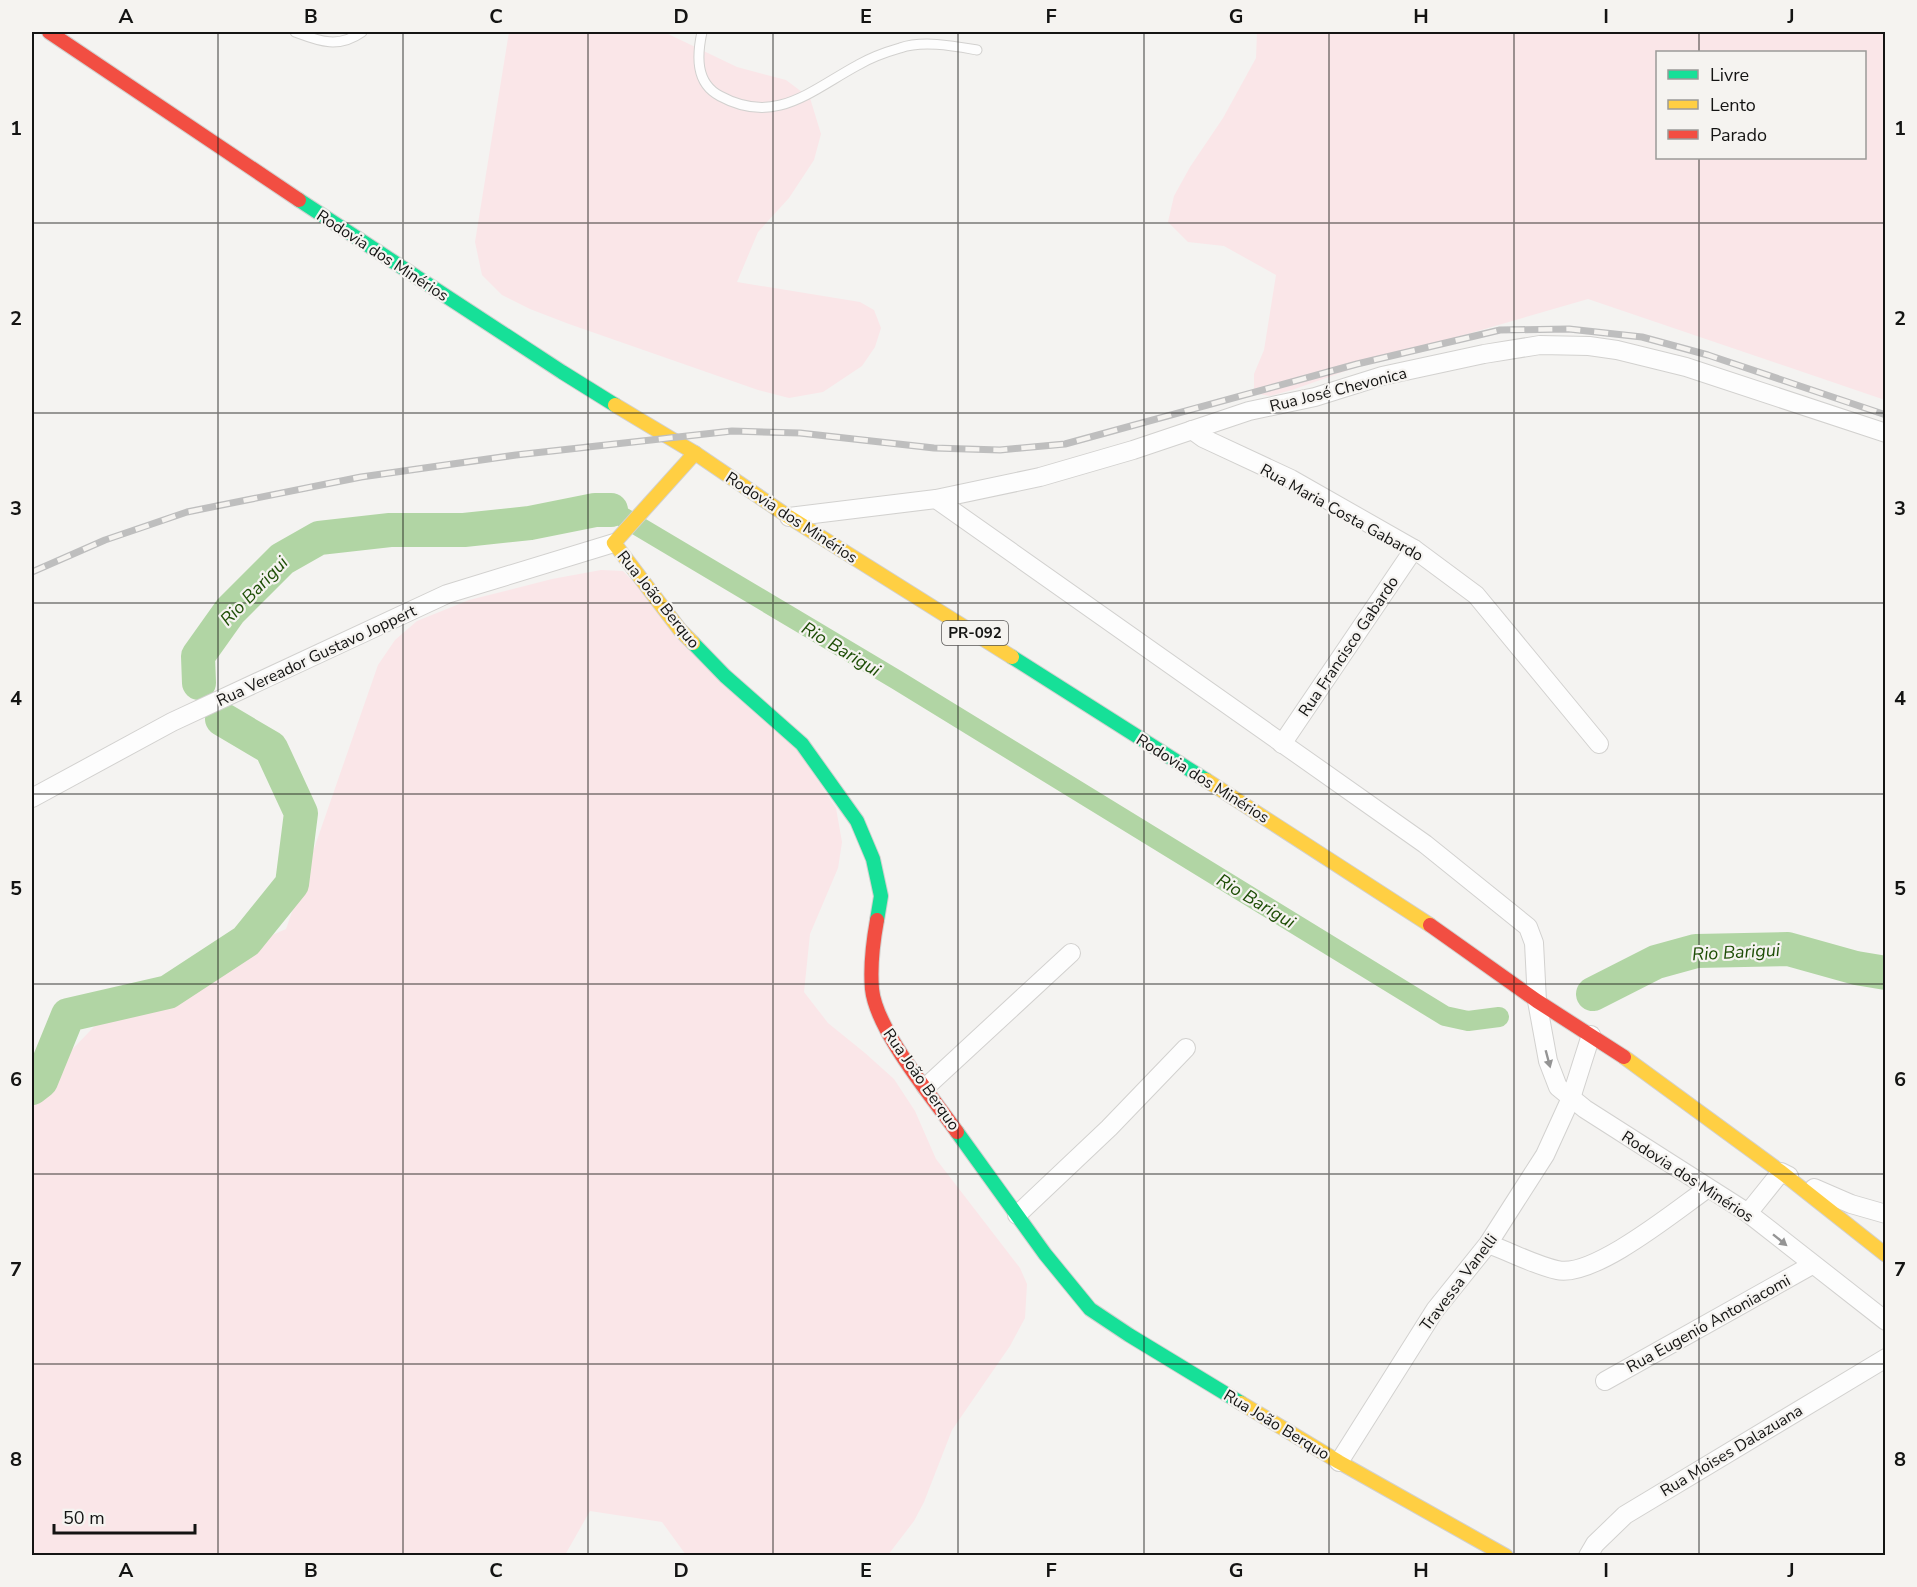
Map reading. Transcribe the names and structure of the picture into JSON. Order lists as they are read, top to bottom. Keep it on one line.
{"streets":{"main road":["Rodovia dos Minérios","Rua João Berquo","PR-092"],"street":["Rua José Chevonica","Rua Maria Costa Gabardo","Rua Francisco Gabardo","Rua Vereador Gustavo Joppert","Travessa Vanelli","Rua Eugenio Antoniacomi","Rua Moises Dalazuana"]},"crossings":[["Rodovia dos Minérios","Rua José Chevonica"],["Rodovia dos Minérios","Rua João Berquo"],["Rodovia dos Minérios","Travessa Vanelli"],["Rodovia dos Minérios","Rua Eugenio Antoniacomi"],["Rua José Chevonica","Rua Maria Costa Gabardo"],["Rua Maria Costa Gabardo","Rua Francisco Gabardo"],["Rua João Berquo","Rua Vereador Gustavo Joppert"],["Rua João Berquo","Travessa Vanelli"]],"water":["Rio Barigui"],"legend":["Livre","Lento","Parado"],"scale_bar":"50 m","grid":{"columns":["A","B","C","D","E","F","G","H","I","J"],"rows":["1","2","3","4","5","6","7","8"]}}
